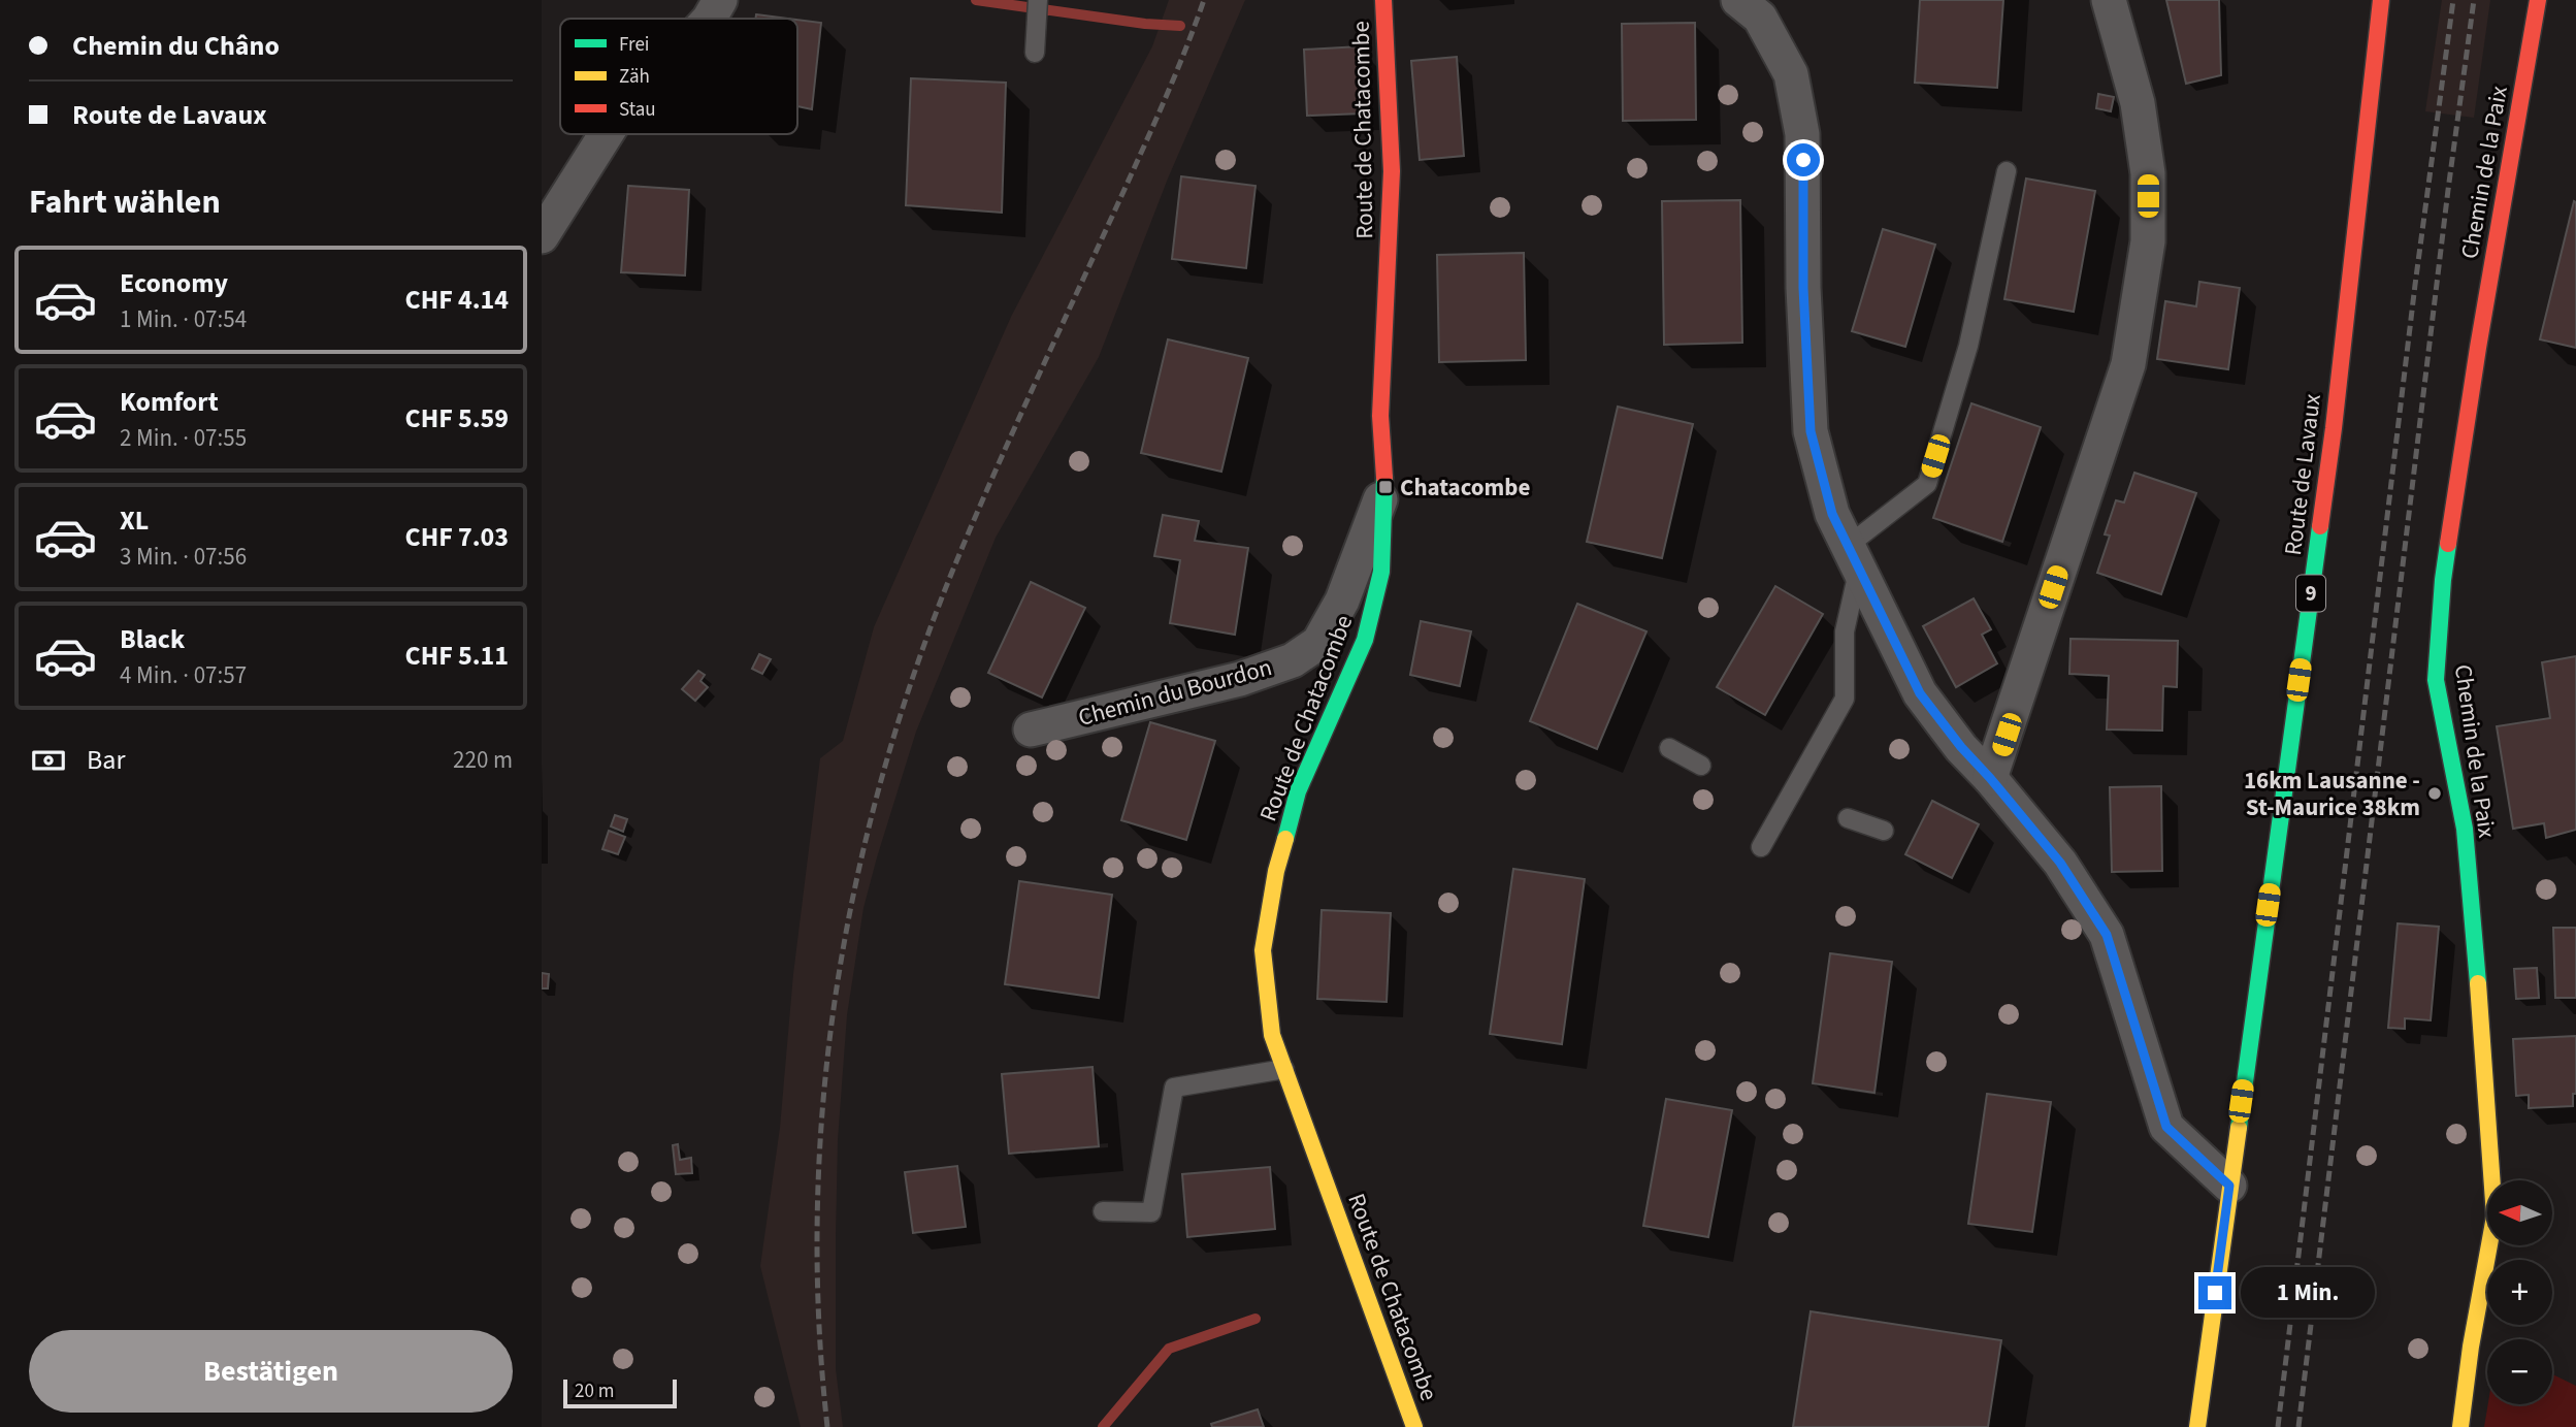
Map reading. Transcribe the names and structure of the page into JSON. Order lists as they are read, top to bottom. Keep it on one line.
{"streets":{"street":["Route de Chatacombe","Chemin de la Paix","Route de Lavaux","9","Chemin du Bourdon"]},"crossings":[["Route de Chatacombe","Chemin du Bourdon"]],"places":{"transit":["Chatacombe"],"other":["16km Lausanne - St-Maurice 38km"]},"legend":["Frei","Zäh","Stau"],"scale_bar":"20 m","north":"left","page":{"banner":["Chemin du Châno","Route de Lavaux"],"heading":"Fahrt wählen","list":[{"name":"Economy","note":"1 Min. · 07:54","value":"CHF 4.14"},{"name":"Komfort","note":"2 Min. · 07:55","value":"CHF 5.59"},{"name":"XL","note":"3 Min. · 07:56","value":"CHF 7.03"},{"name":"Black","note":"4 Min. · 07:57","value":"CHF 5.11"}],"pay":["Bar","220 m"],"map_buttons":["+","−"],"bubble":"1 Min.","buttons":"Bestätigen","scale":"20 m"}}
